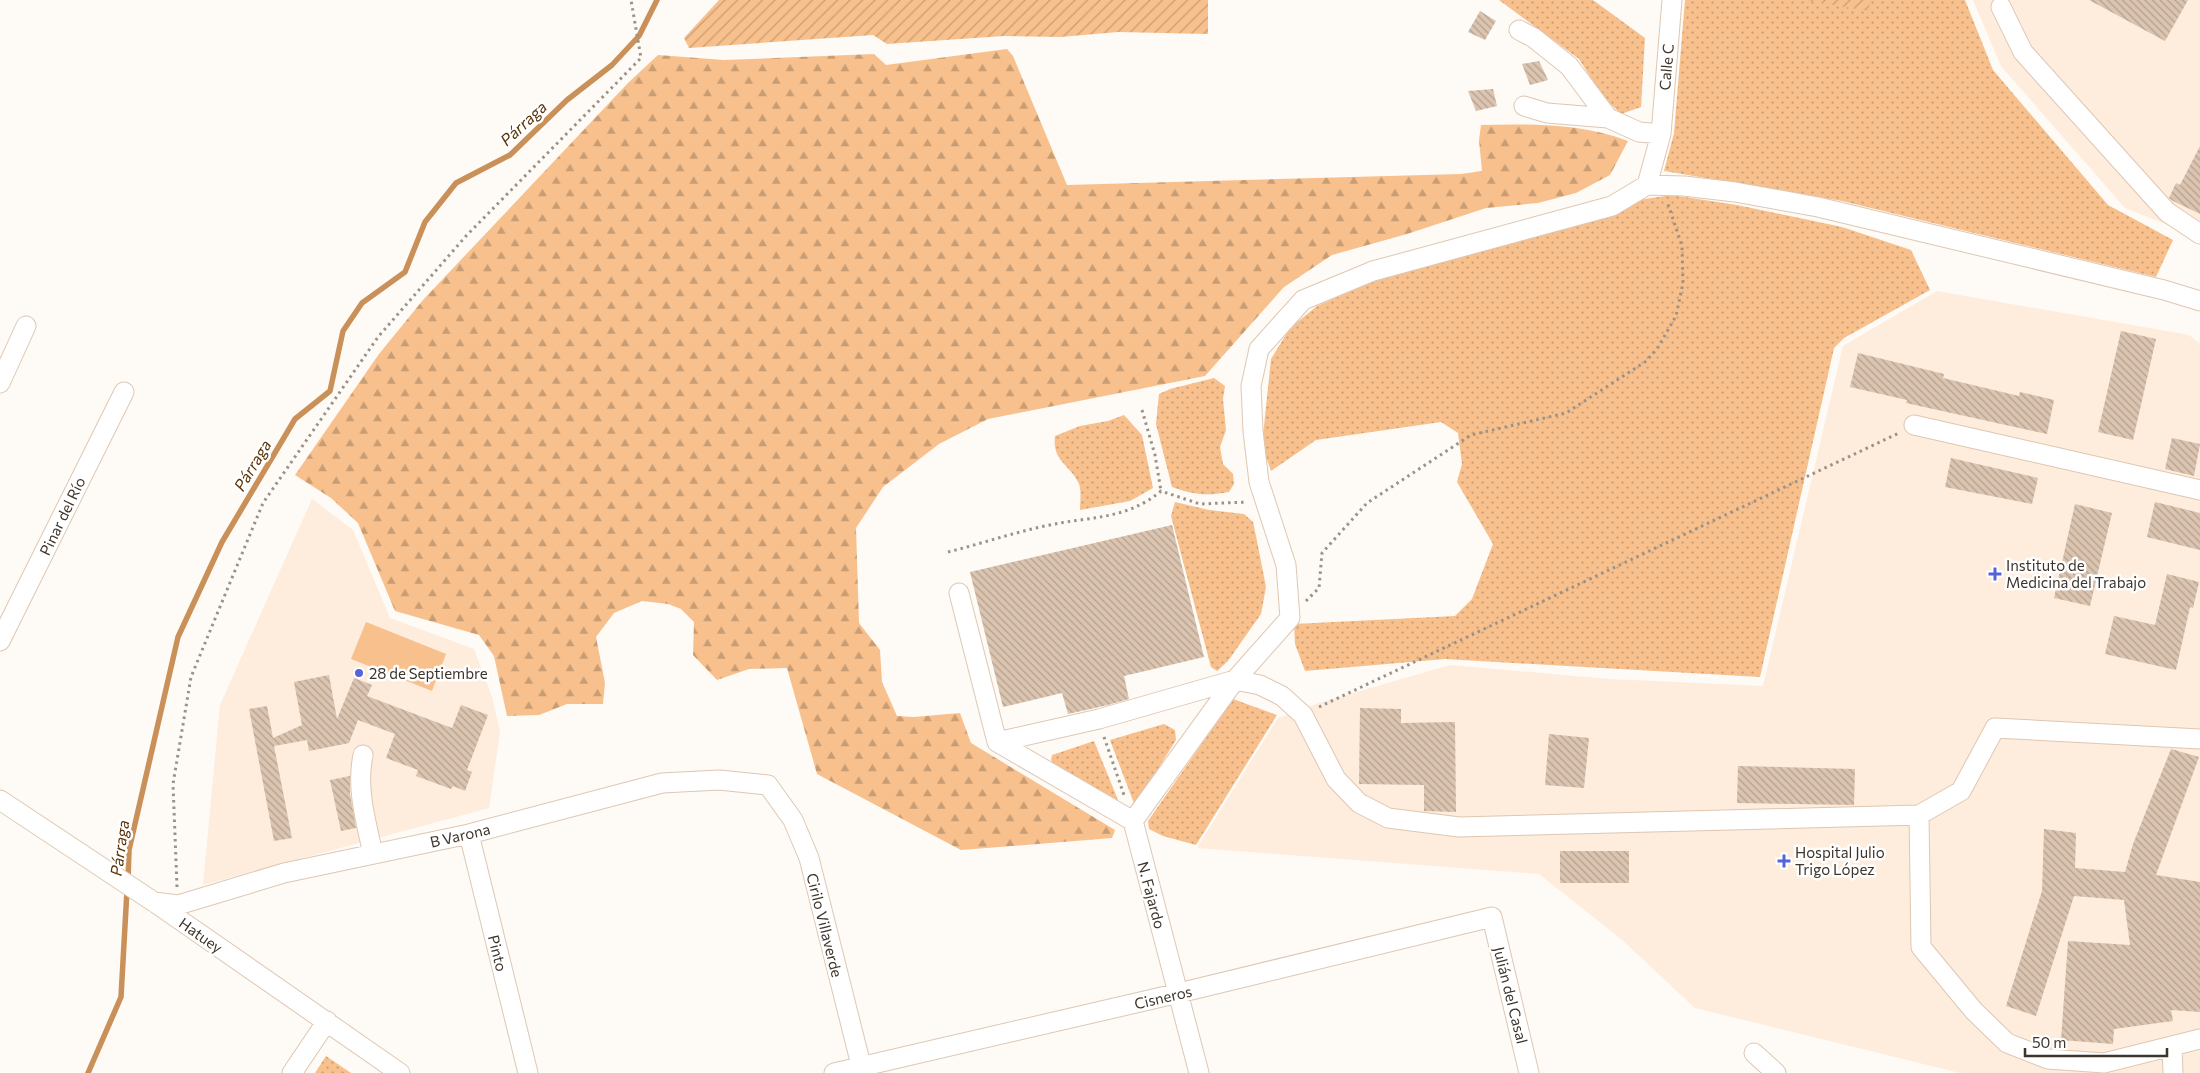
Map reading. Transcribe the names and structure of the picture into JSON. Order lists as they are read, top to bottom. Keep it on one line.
{"streets":{"street":["Calle C","Pinar del Río","B Varona","N. Fajardo","Cirilo Villaverde","Hatuey","Pinto","Julián del Casal","Cisneros"]},"crossings":[["B Varona","Cirilo Villaverde"],["B Varona","Hatuey"],["B Varona","Pinto"],["N. Fajardo","Cisneros"],["Cirilo Villaverde","Cisneros"],["Julián del Casal","Cisneros"]],"water":["Párraga"],"places":{"health":["Instituto de Medicina del Trabajo","Hospital Julio Trigo López"],"other":["28 de Septiembre"]},"scale_bar":"50 m"}
